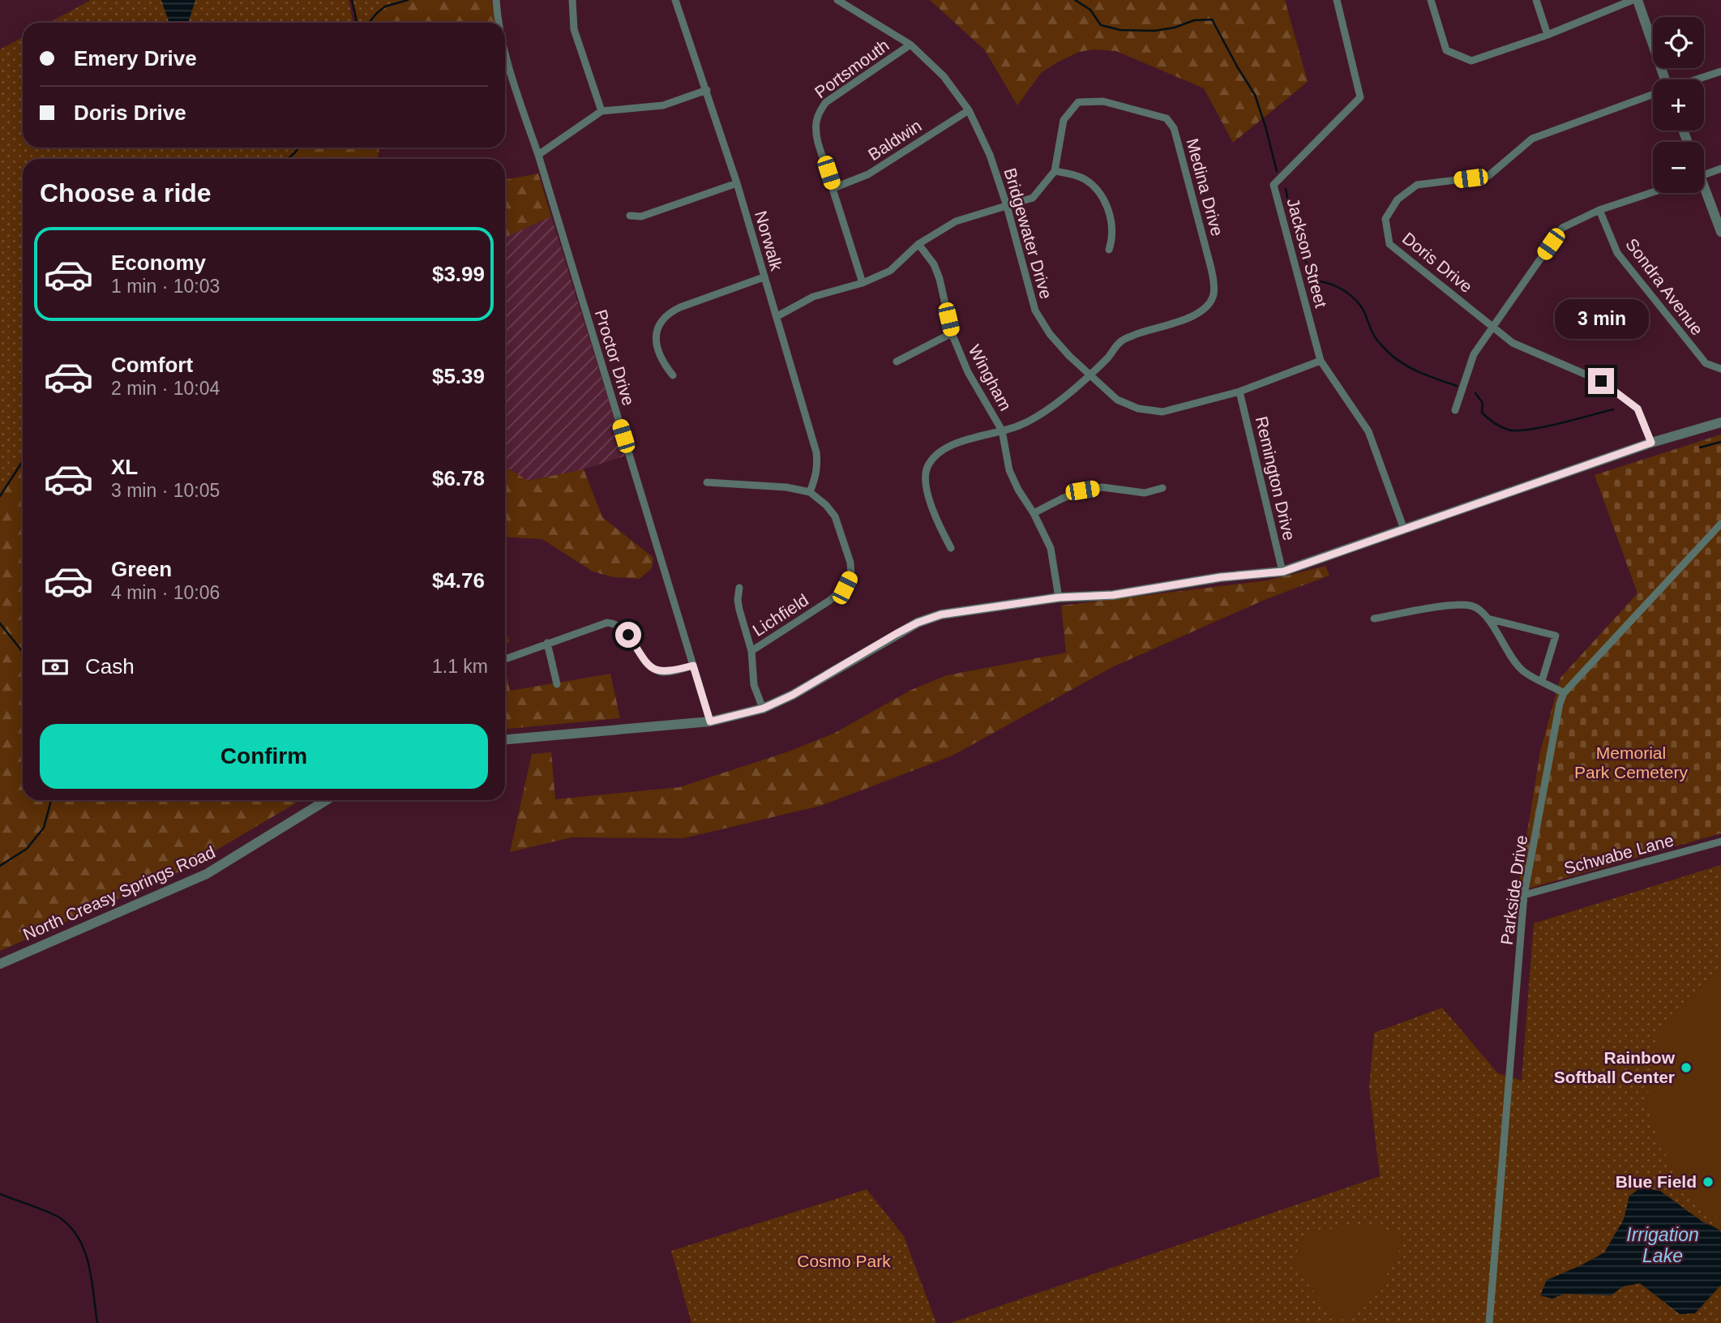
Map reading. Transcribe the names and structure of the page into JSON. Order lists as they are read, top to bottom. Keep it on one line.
{"streets":{"street":["Portsmouth","Baldwin","Medina Drive","Bridgewater Drive","Norwalk","Jackson Street","Doris Drive","Sondra Avenue","Proctor Drive","Wingham","Remington Drive","Lichfield","Schwabe Lane","Parkside Drive","North Creasy Springs Road"]},"crossings":[["Portsmouth","Baldwin"],["Portsmouth","Bridgewater Drive"],["Baldwin","Bridgewater Drive"],["Medina Drive","Bridgewater Drive"],["Bridgewater Drive","Jackson Street"],["Bridgewater Drive","Remington Drive"],["Norwalk","Lichfield"],["Schwabe Lane","Parkside Drive"]],"water":["Irrigation Lake"],"parks":["Memorial Park Cemetery","Cosmo Park"],"places":["Rainbow Softball Center","Blue Field"],"page":{"map_buttons":["+","−"],"banner":["Emery Drive","Doris Drive"],"heading":"Choose a ride","list":[{"name":"Economy","note":"1 min · 10:03","value":"$3.99"},{"name":"Comfort","note":"2 min · 10:04","value":"$5.39"},{"name":"XL","note":"3 min · 10:05","value":"$6.78"},{"name":"Green","note":"4 min · 10:06","value":"$4.76"}],"bubble":"3 min","pay":["Cash","1.1 km"],"buttons":"Confirm"}}
